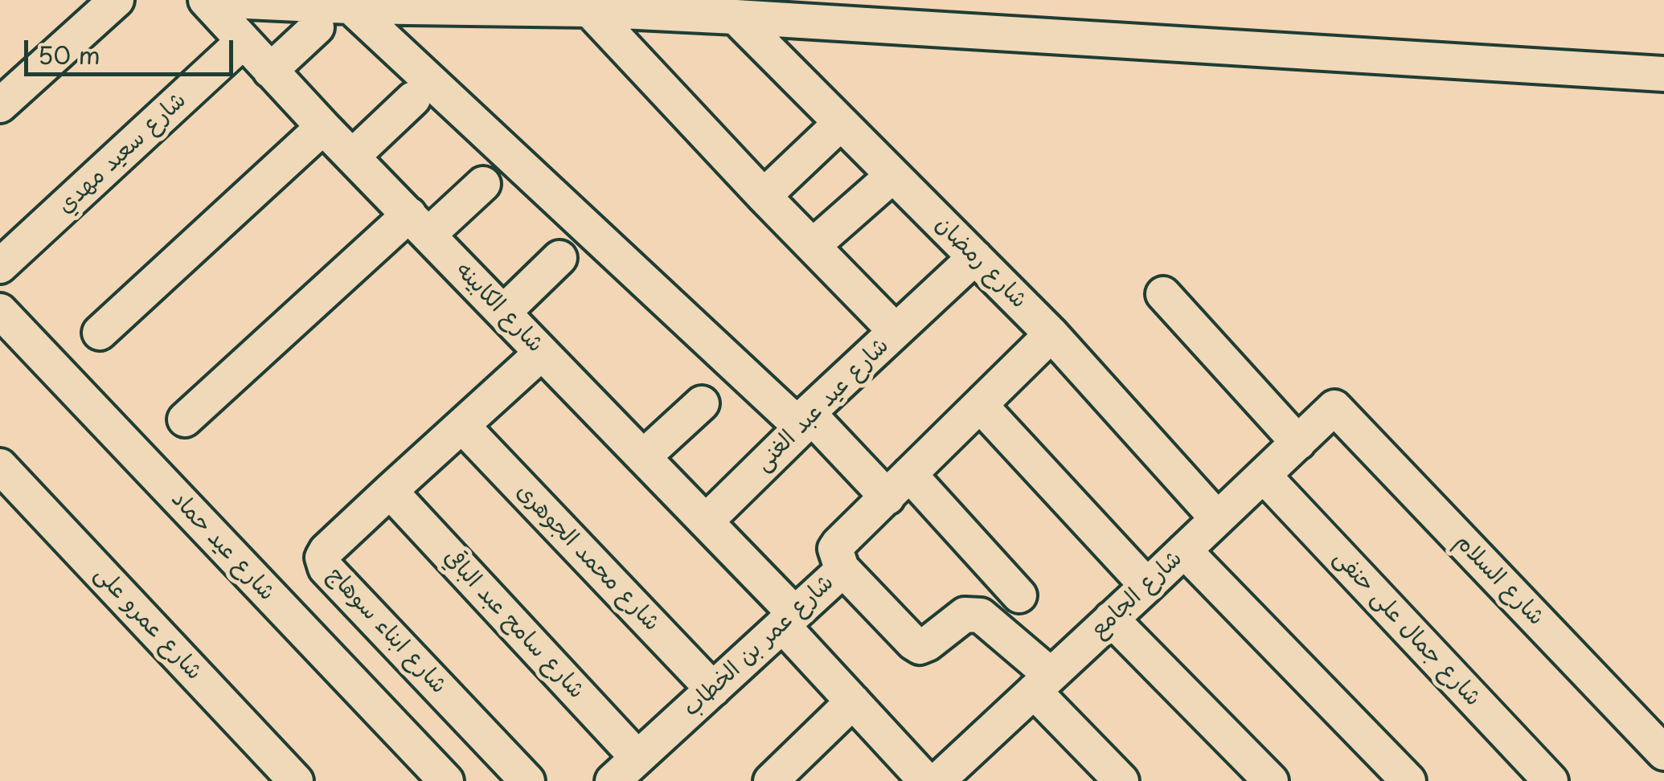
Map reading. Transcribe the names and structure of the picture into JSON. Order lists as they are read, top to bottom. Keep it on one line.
{"streets":{"street":["شارع سعيد مهدي","شارع رمضان","شارع الكابينه","شارع عيد عبد الغنى","شارع عيد حماد","شارع محمد الجوهرى","شارع السلام","شارع الجامع","شارع عمرو على","شارع سامح عبد الباقي","شارع جمال على حنفى","شارع ابناء سوهاج","شارع عمر بن الخطاب"]},"crossings":[["شارع سعيد مهدي","شارع الكابينه"],["شارع رمضان","شارع عيد عبد الغنى"],["شارع رمضان","شارع الجامع"],["شارع رمضان","شارع عمر بن الخطاب"],["شارع الكابينه","شارع عيد عبد الغنى"],["شارع الكابينه","شارع الجامع"],["شارع الكابينه","شارع ابناء سوهاج"],["شارع الكابينه","شارع عمر بن الخطاب"],["شارع محمد الجوهرى","شارع ابناء سوهاج"],["شارع محمد الجوهرى","شارع عمر بن الخطاب"],["شارع السلام","شارع الجامع"],["شارع الجامع","شارع جمال على حنفى"],["شارع سامح عبد الباقي","شارع ابناء سوهاج"],["شارع سامح عبد الباقي","شارع عمر بن الخطاب"]],"scale_bar":"50 m"}
